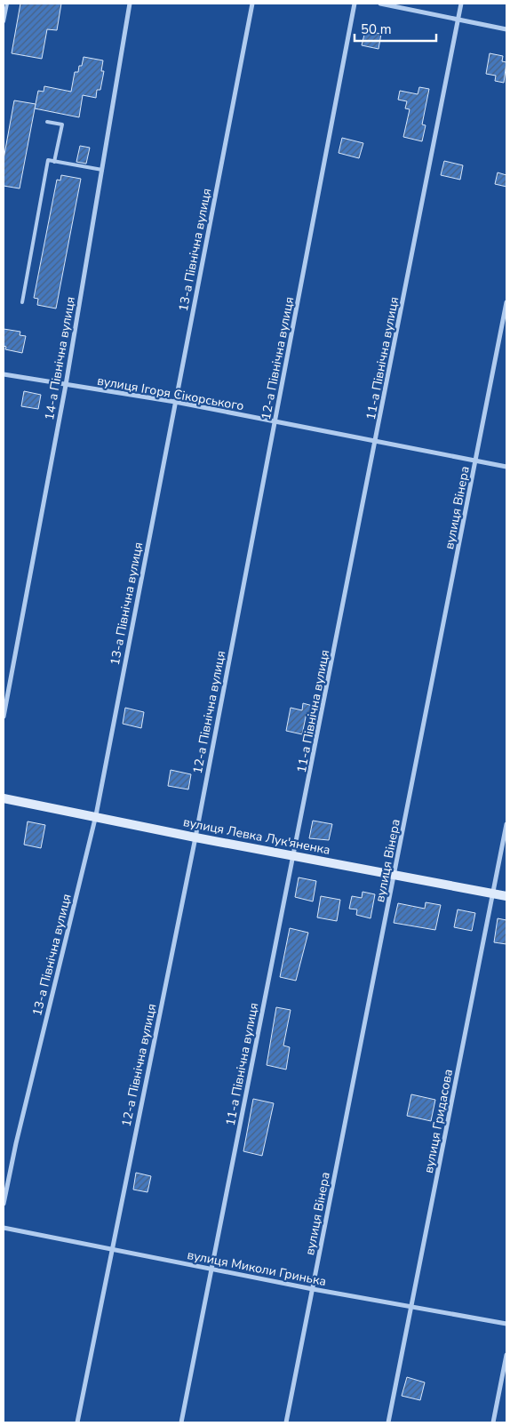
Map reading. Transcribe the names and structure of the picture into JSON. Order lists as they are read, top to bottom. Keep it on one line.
{"streets":{"street":["13-а Північна вулиця","14-а Північна вулиця","12-а Північна вулиця","11-а Північна вулиця","вулиця Ігоря Сікорського","вулиця Вінера","вулиця Левка Лук'яненка","вулиця Гридасова","вулиця Миколи Гринька"]},"crossings":[["13-а Північна вулиця","вулиця Ігоря Сікорського"],["13-а Північна вулиця","вулиця Левка Лук'яненка"],["14-а Північна вулиця","вулиця Ігоря Сікорського"],["12-а Північна вулиця","вулиця Ігоря Сікорського"],["12-а Північна вулиця","вулиця Левка Лук'яненка"],["12-а Північна вулиця","вулиця Миколи Гринька"],["11-а Північна вулиця","вулиця Ігоря Сікорського"],["11-а Північна вулиця","вулиця Левка Лук'яненка"],["11-а Північна вулиця","вулиця Миколи Гринька"],["вулиця Ігоря Сікорського","вулиця Вінера"],["вулиця Вінера","вулиця Левка Лук'яненка"],["вулиця Вінера","вулиця Миколи Гринька"],["вулиця Левка Лук'яненка","вулиця Гридасова"],["вулиця Гридасова","вулиця Миколи Гринька"]],"scale_bar":"50 m"}
